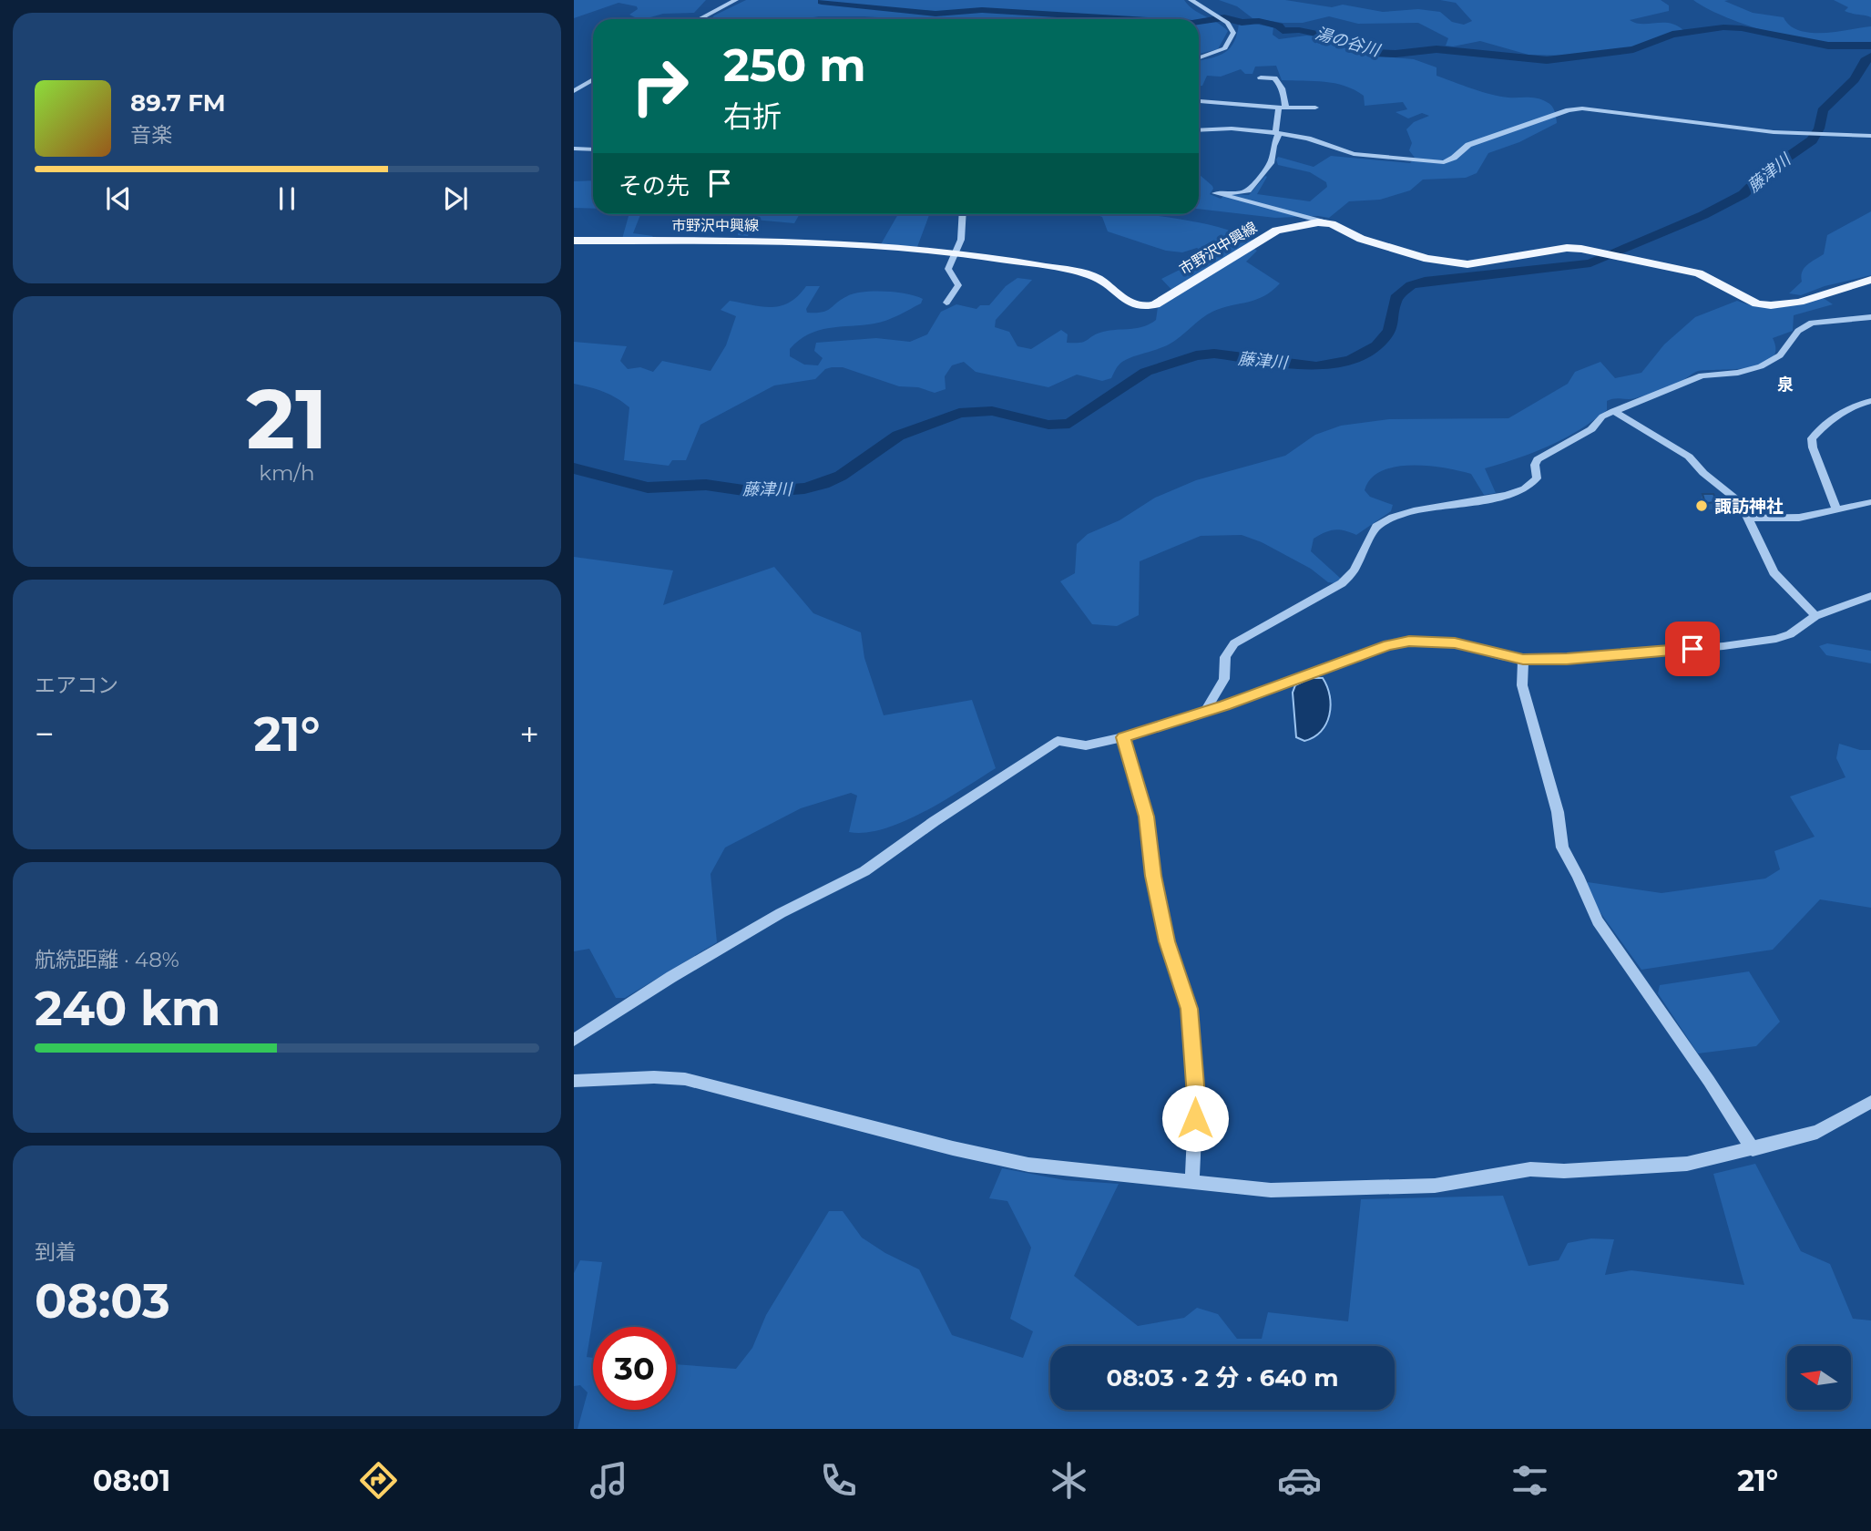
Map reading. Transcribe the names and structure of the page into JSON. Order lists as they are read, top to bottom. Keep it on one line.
{"streets":{"main road":["市野沢中興線"]},"districts":["泉"],"water":["湯の谷川","藤津川"],"places":["諏訪神社"],"north":"left","page":{"turn":["250 m","右折"],"song":["89.7 FM","音楽"],"then":"その先","tile":[["21","km/h"],"エアコン",["航続距離 · 48%","240 km"],["到着","08:03"]],"heat":["−","21°","+"],"limit":"30","trip":"08:03 · 2 分 · 640 m","tabs":["08:01","21°"]}}
